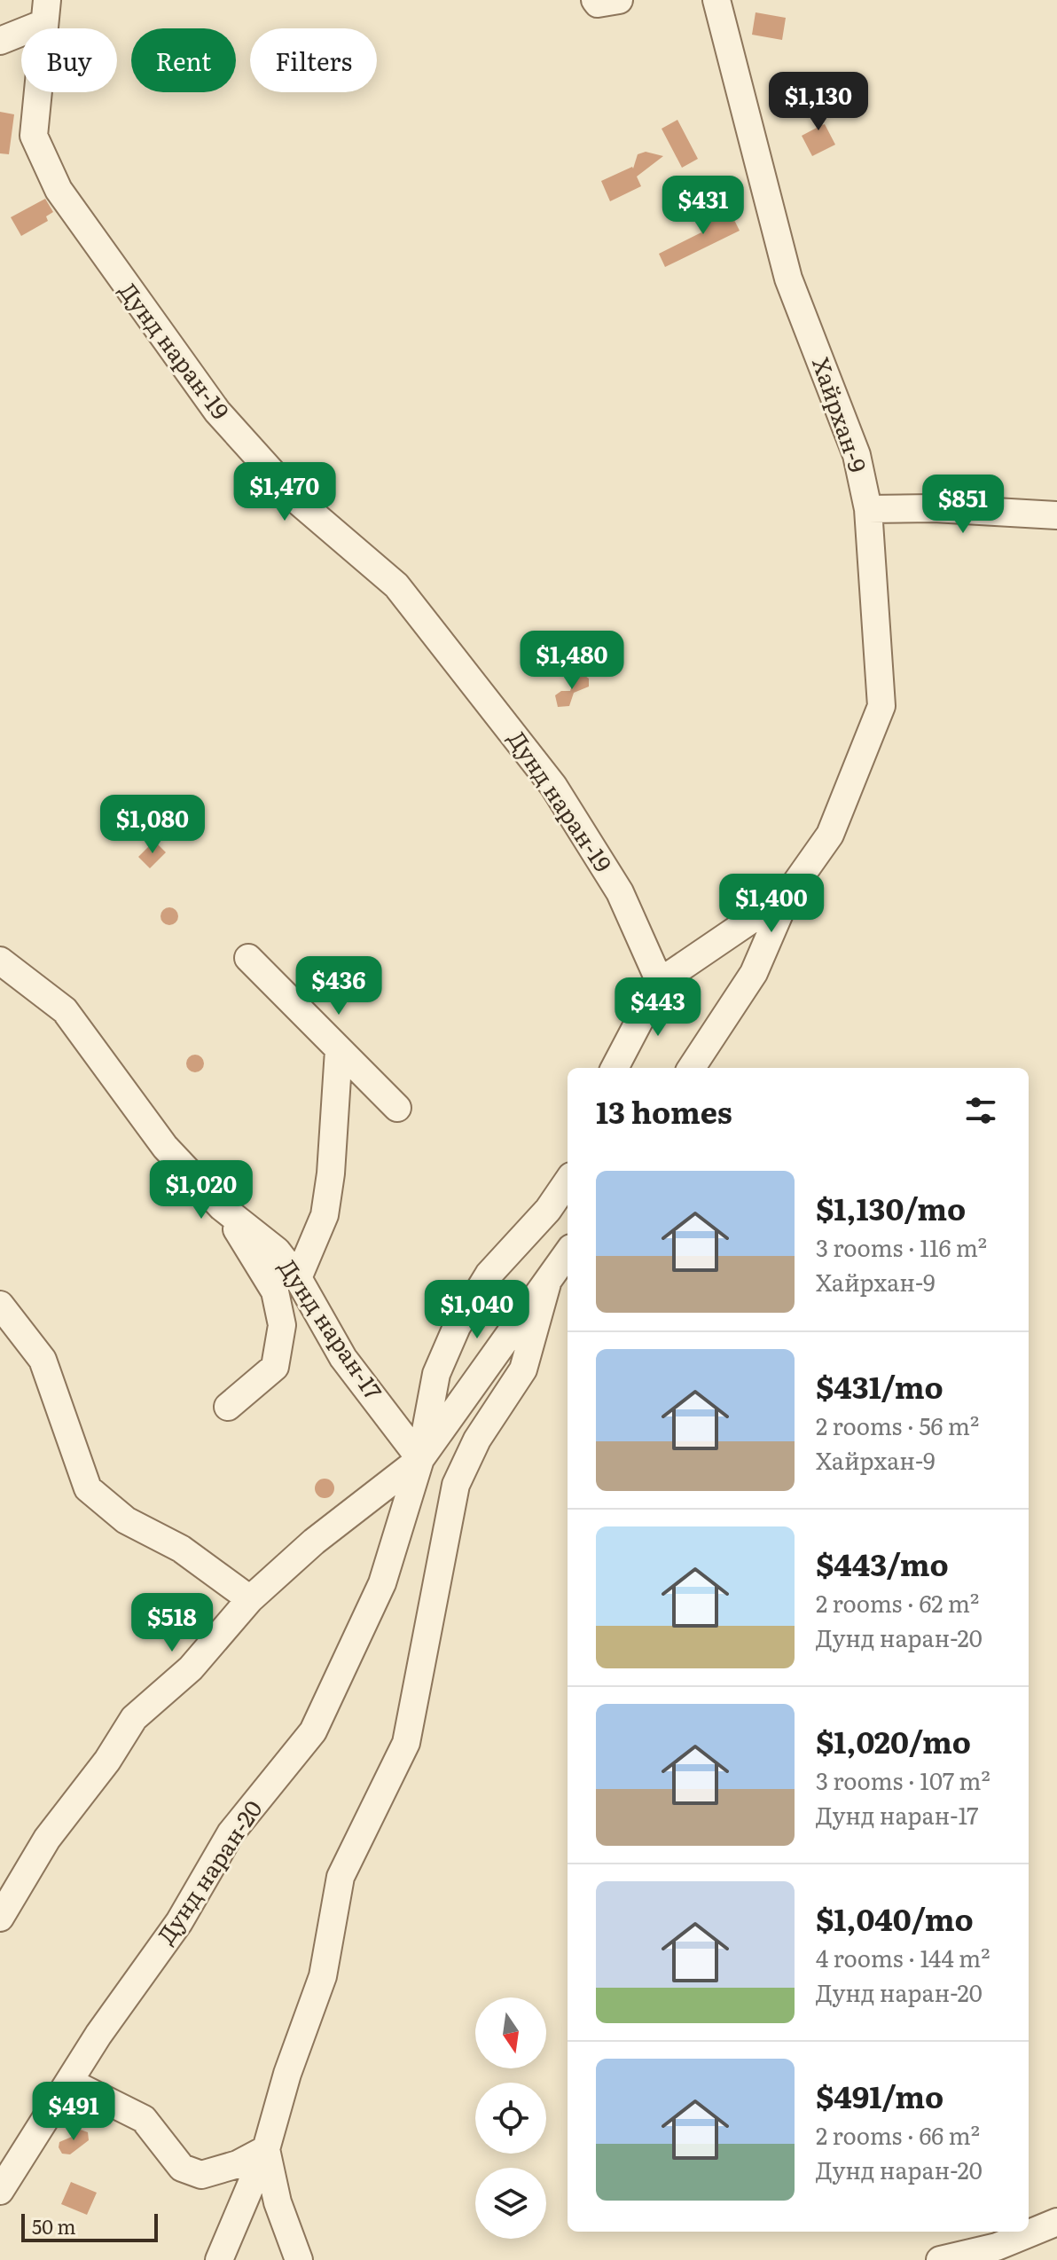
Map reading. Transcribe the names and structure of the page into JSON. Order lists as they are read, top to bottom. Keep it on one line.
{"streets":{"street":["Дунд наран-19","Хайрхан-9","Дунд наран-17","Дунд наран-20"]},"crossings":[["Дунд наран-17","Дунд наран-20"]],"scale_bar":"50 m","north":"bottom","page":{"chip":["Buy","Rent","Filters"],"price":["$1,130","$431","$1,470","$851","$1,480","$1,080","$1,400","$436","$443","$1,020","$1,040","$518","$491"],"heading":"13 homes","list":[{"name":"$1,130/mo","note":"3 rooms · 116 m² · Хайрхан-9"},{"name":"$431/mo","note":"2 rooms · 56 m² · Хайрхан-9"},{"name":"$443/mo","note":"2 rooms · 62 m² · Дунд наран-20"},{"name":"$1,020/mo","note":"3 rooms · 107 m² · Дунд наран-17"},{"name":"$1,040/mo","note":"4 rooms · 144 m² · Дунд наран-20"},{"name":"$491/mo","note":"2 rooms · 66 m² · Дунд наран-20"}],"scale":"50 m"}}
